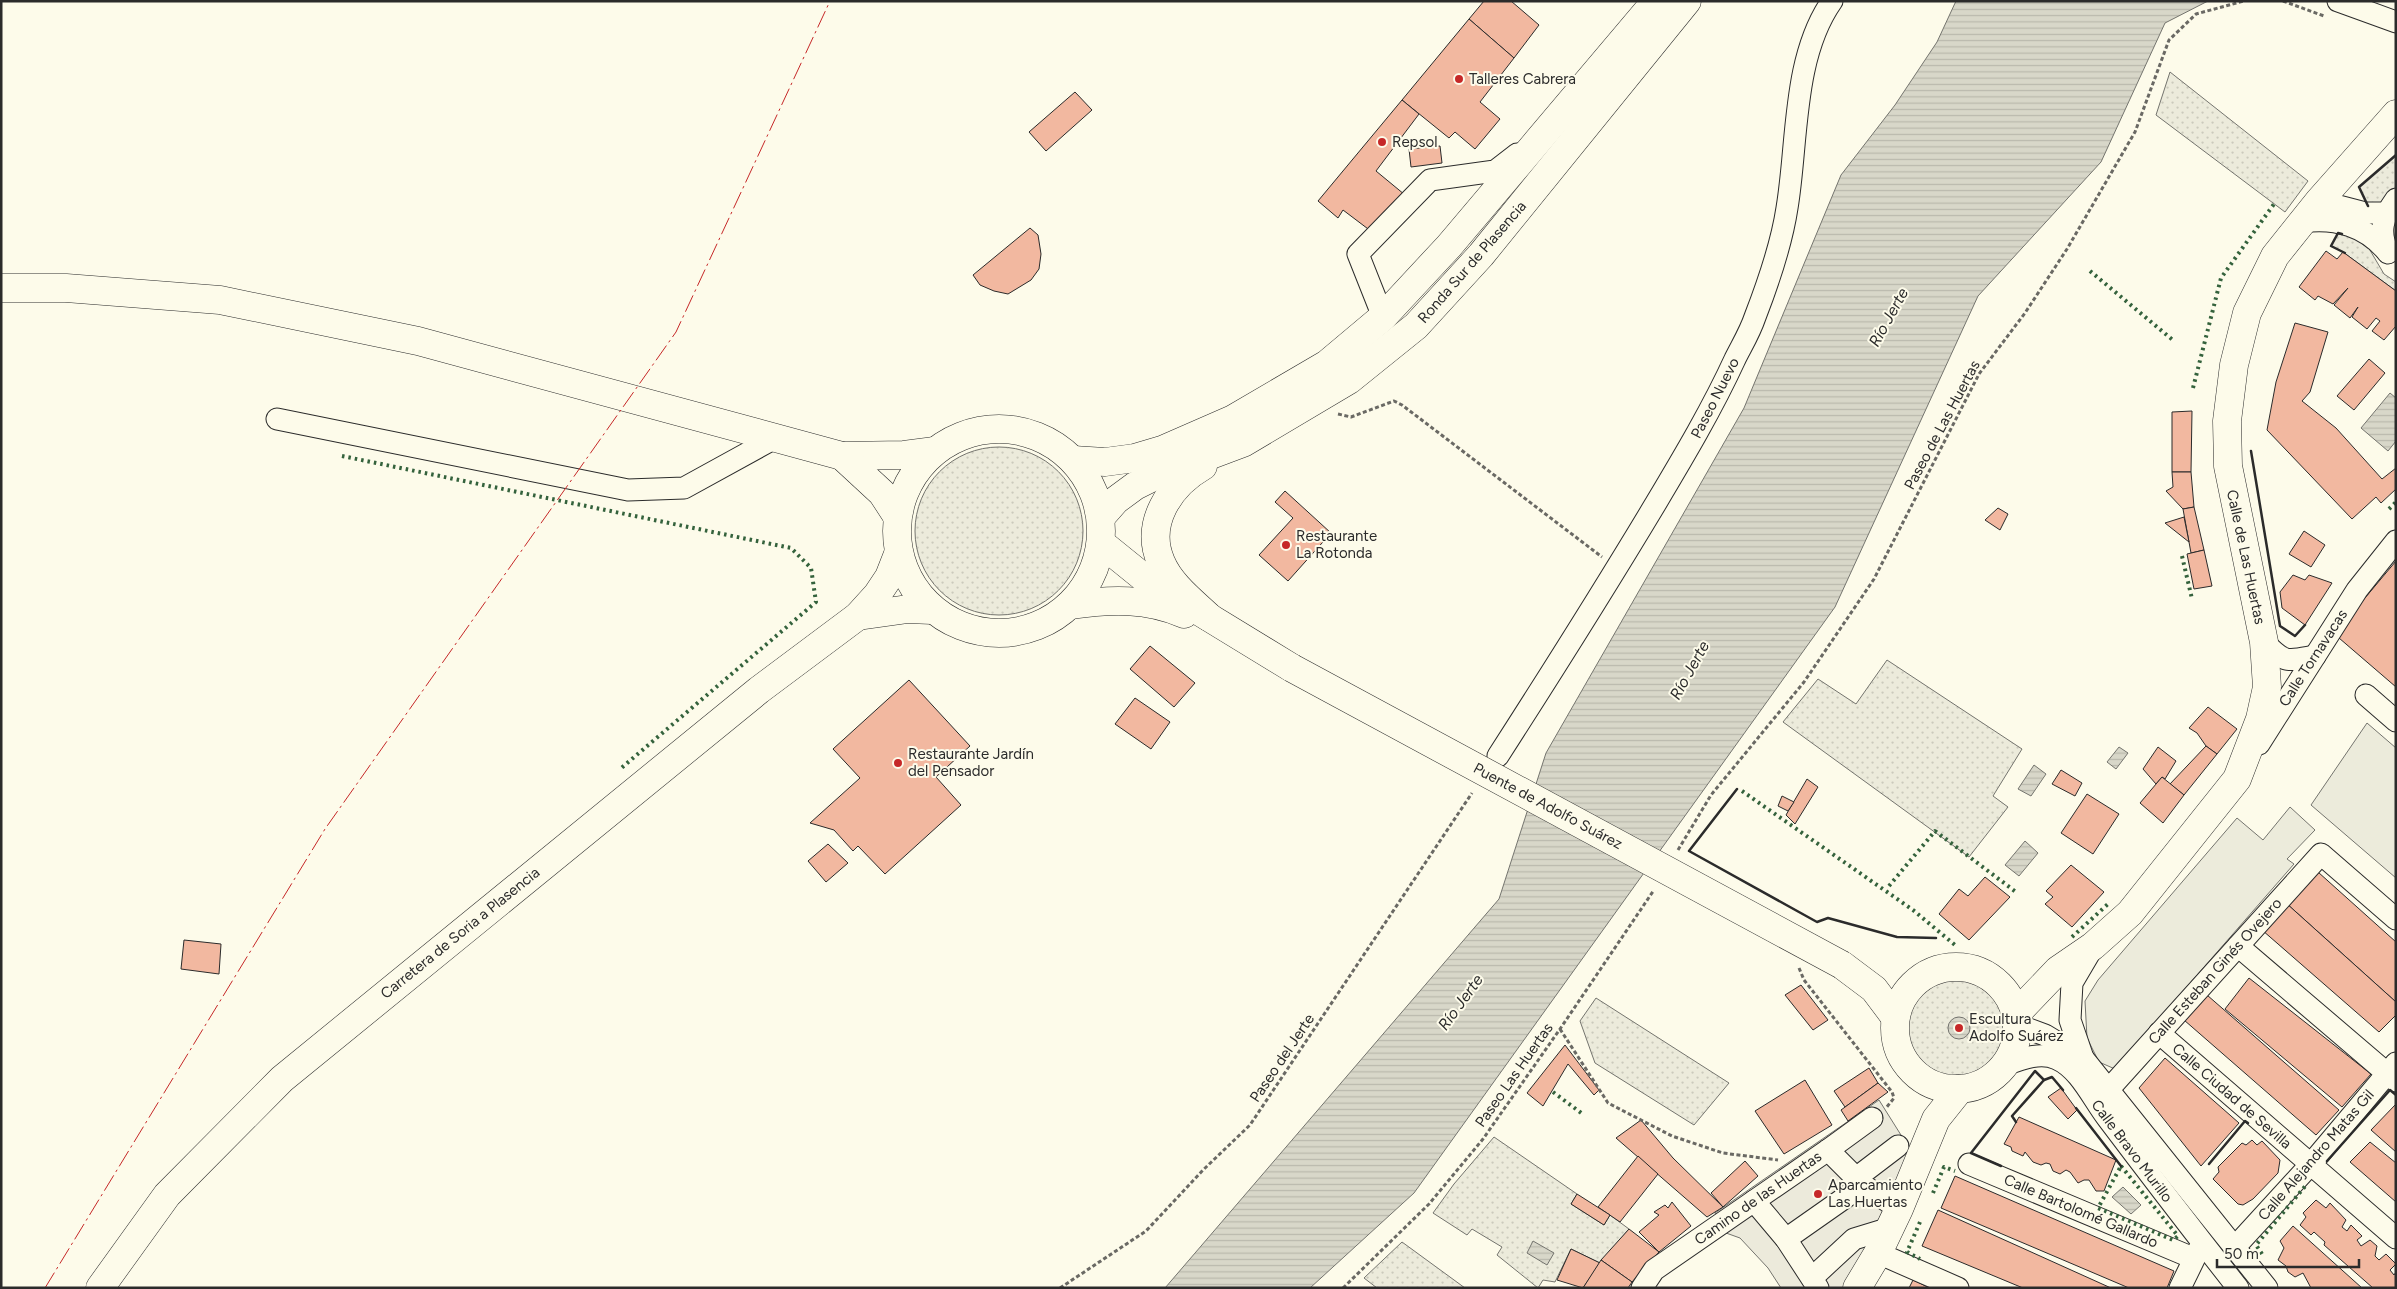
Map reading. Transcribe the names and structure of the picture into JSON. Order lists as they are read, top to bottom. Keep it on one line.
{"streets":{"main road":["Ronda Sur de Plasencia","Calle de Las Huertas","Puente de Adolfo Suárez","Carretera de Soria a Plasencia"],"street":["Paseo Nuevo","Calle Tornavacas","Calle Esteban Ginés Ovejero","Calle Ciudad de Sevilla","Calle Bravo Murillo","Calle Alejandro Matas Gil","Camino de las Huertas","Calle Bartolomé Gallardo"],"path":["Paseo de Las Huertas","Paseo del Jerte","Paseo Las Huertas"]},"crossings":[["Ronda Sur de Plasencia","Carretera de Soria a Plasencia"],["Calle de Las Huertas","Calle Tornavacas"],["Calle de Las Huertas","Calle Bravo Murillo"],["Calle Esteban Ginés Ovejero","Calle Ciudad de Sevilla"],["Calle Esteban Ginés Ovejero","Calle Bravo Murillo"],["Calle Ciudad de Sevilla","Calle Alejandro Matas Gil"],["Calle Bravo Murillo","Calle Alejandro Matas Gil"],["Calle Bravo Murillo","Calle Bartolomé Gallardo"]],"water":["Río Jerte"],"places":["Talleres Cabrera","Repsol","Restaurante La Rotonda","Restaurante Jardín del Pensador","Escultura Adolfo Suárez","Aparcamiento Las Huertas"],"scale_bar":"50 m"}
